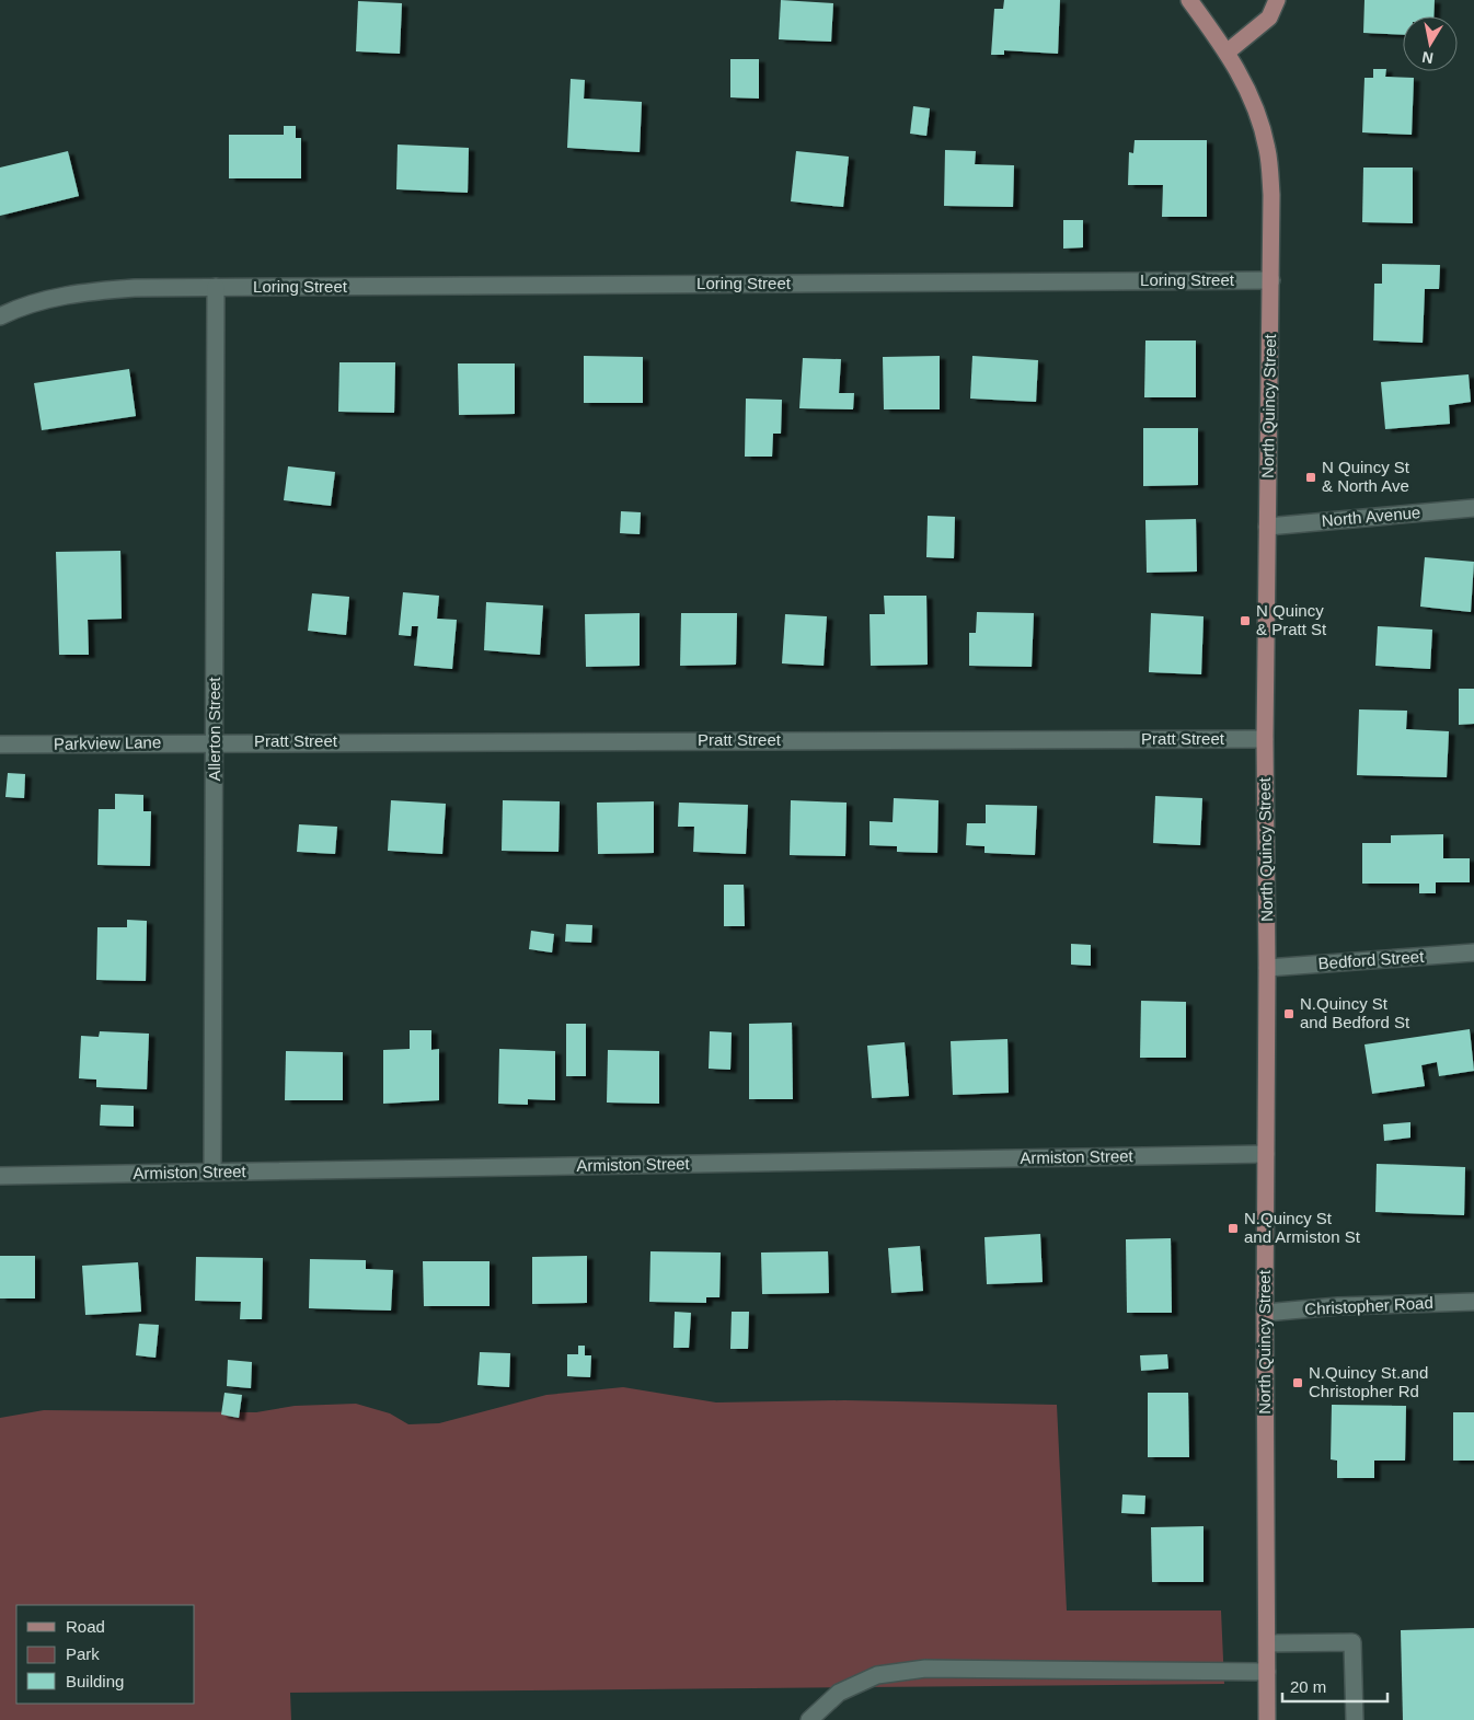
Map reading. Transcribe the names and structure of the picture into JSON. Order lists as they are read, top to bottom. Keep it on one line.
{"streets":{"main road":["North Quincy Street"],"street":["Loring Street","North Avenue","Allerton Street","Pratt Street","Parkview Lane","Bedford Street","Armiston Street","Christopher Road"]},"crossings":[["Loring Street","North Quincy Street"],["Loring Street","Allerton Street"],["North Quincy Street","North Avenue"],["North Quincy Street","Pratt Street"],["North Quincy Street","Bedford Street"],["North Quincy Street","Armiston Street"],["North Quincy Street","Christopher Road"],["Allerton Street","Pratt Street"],["Allerton Street","Parkview Lane"],["Allerton Street","Armiston Street"],["Pratt Street","Parkview Lane"]],"places":{"transit":["N Quincy St & North Ave","N Quincy & Pratt St","N.Quincy St and Bedford St","N.Quincy St and Armiston St","N.Quincy St.and Christopher Rd"]},"legend":["Road","Park","Building"],"scale_bar":"20 m","north":"bottom"}
